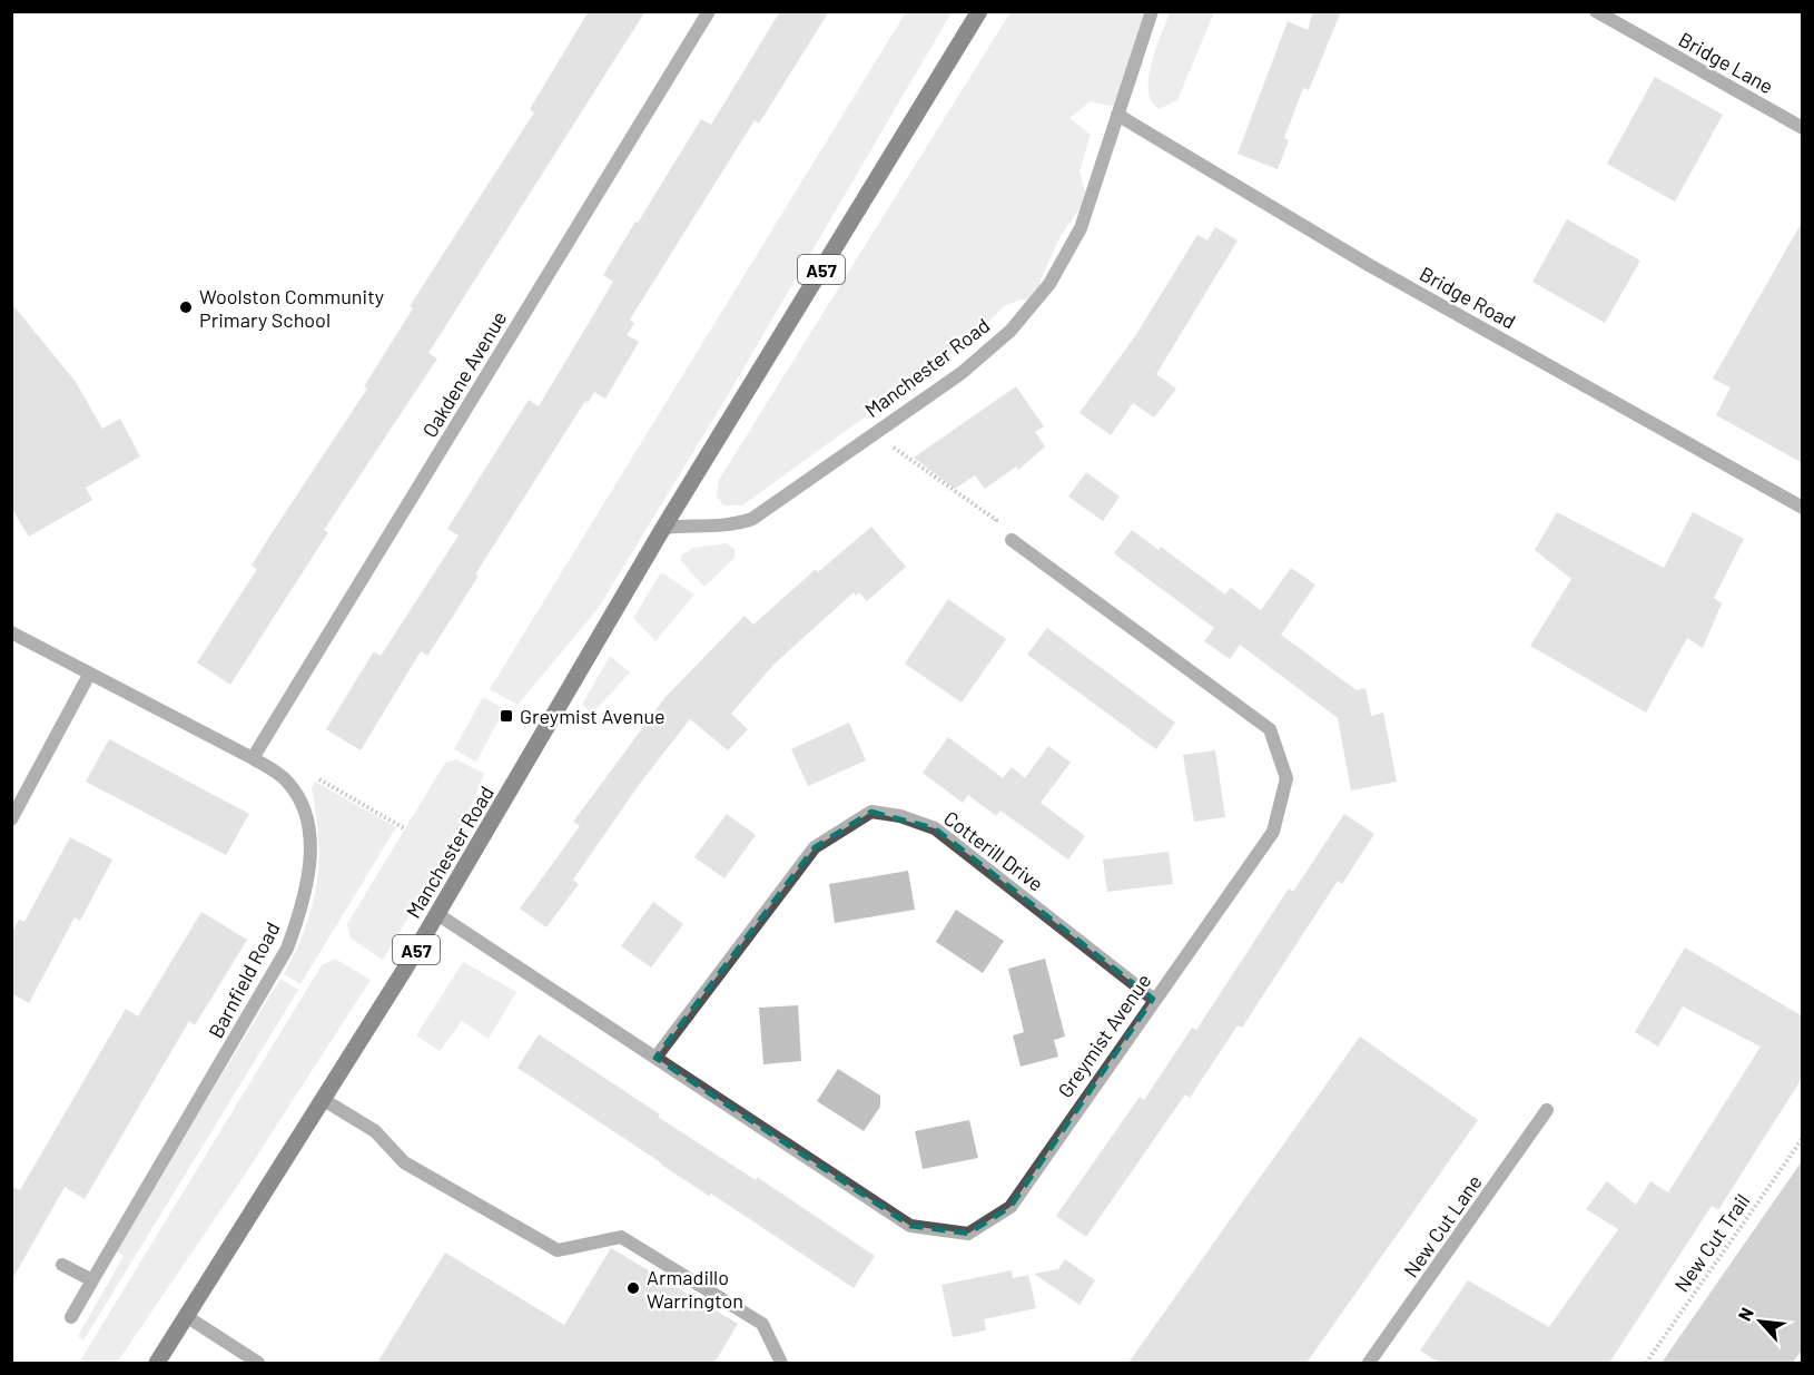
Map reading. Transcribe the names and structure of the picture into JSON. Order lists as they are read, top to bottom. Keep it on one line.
{"streets":{"main road":["A57","Manchester Road"],"street":["Bridge Lane","Bridge Road","Oakdene Avenue","Cotterill Drive","Barnfield Road","Greymist Avenue","New Cut Lane"],"path":["New Cut Trail"]},"crossings":[["Bridge Road","Manchester Road"],["Manchester Road","Greymist Avenue"],["Oakdene Avenue","Barnfield Road"],["Cotterill Drive","Greymist Avenue"]],"places":{"other":["Woolston Community Primary School","Armadillo Warrington"],"transit":["Greymist Avenue"]},"north":"top left"}
